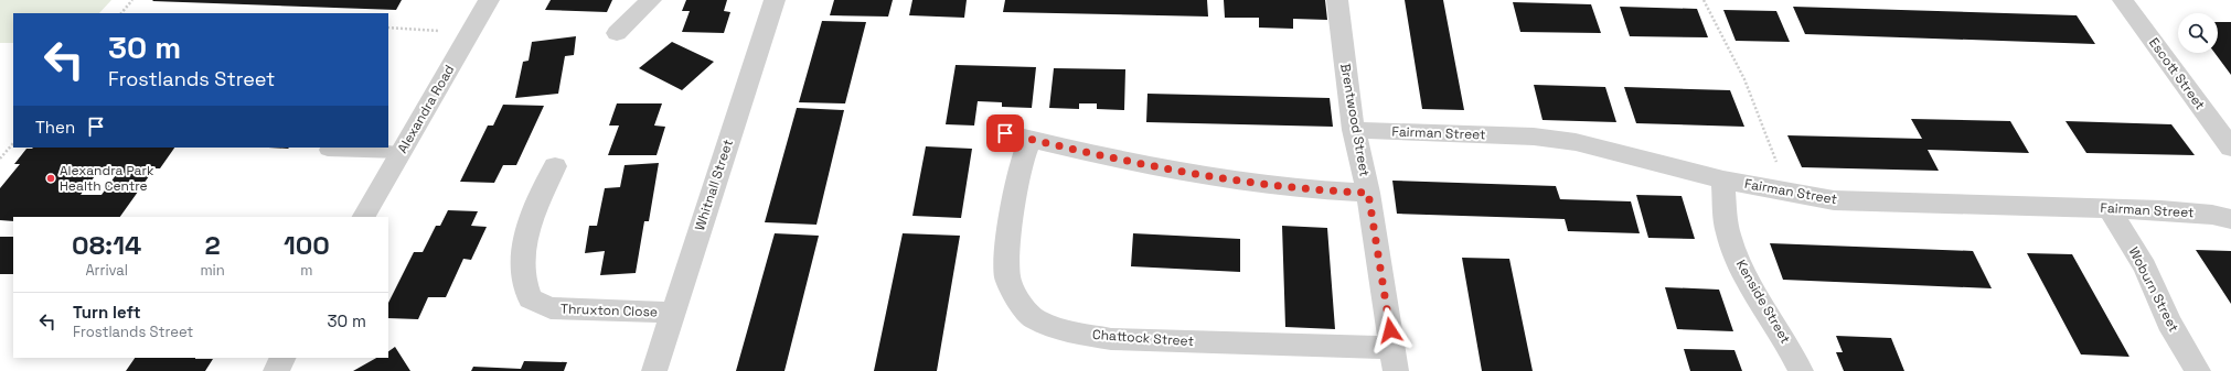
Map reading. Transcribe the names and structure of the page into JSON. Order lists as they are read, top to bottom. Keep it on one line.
{"streets":{"street":["Escott Street","Alexandra Road","Brentwood Street","Fairman Street","Whitnall Street","Woburn Street","Kenside Street","Thruxton Close","Chattock Street"]},"crossings":[["Brentwood Street","Fairman Street"],["Brentwood Street","Chattock Street"],["Fairman Street","Woburn Street"],["Fairman Street","Kenside Street"],["Whitnall Street","Thruxton Close"]],"places":["Alexandra Park Health Centre"],"page":{"turn":["30 m","Frostlands Street"],"then":"Then","eta":["08:14","Arrival","2","min","100","m"],"list":[{"name":"Turn left","note":"Frostlands Street","value":"30 m"}]}}
